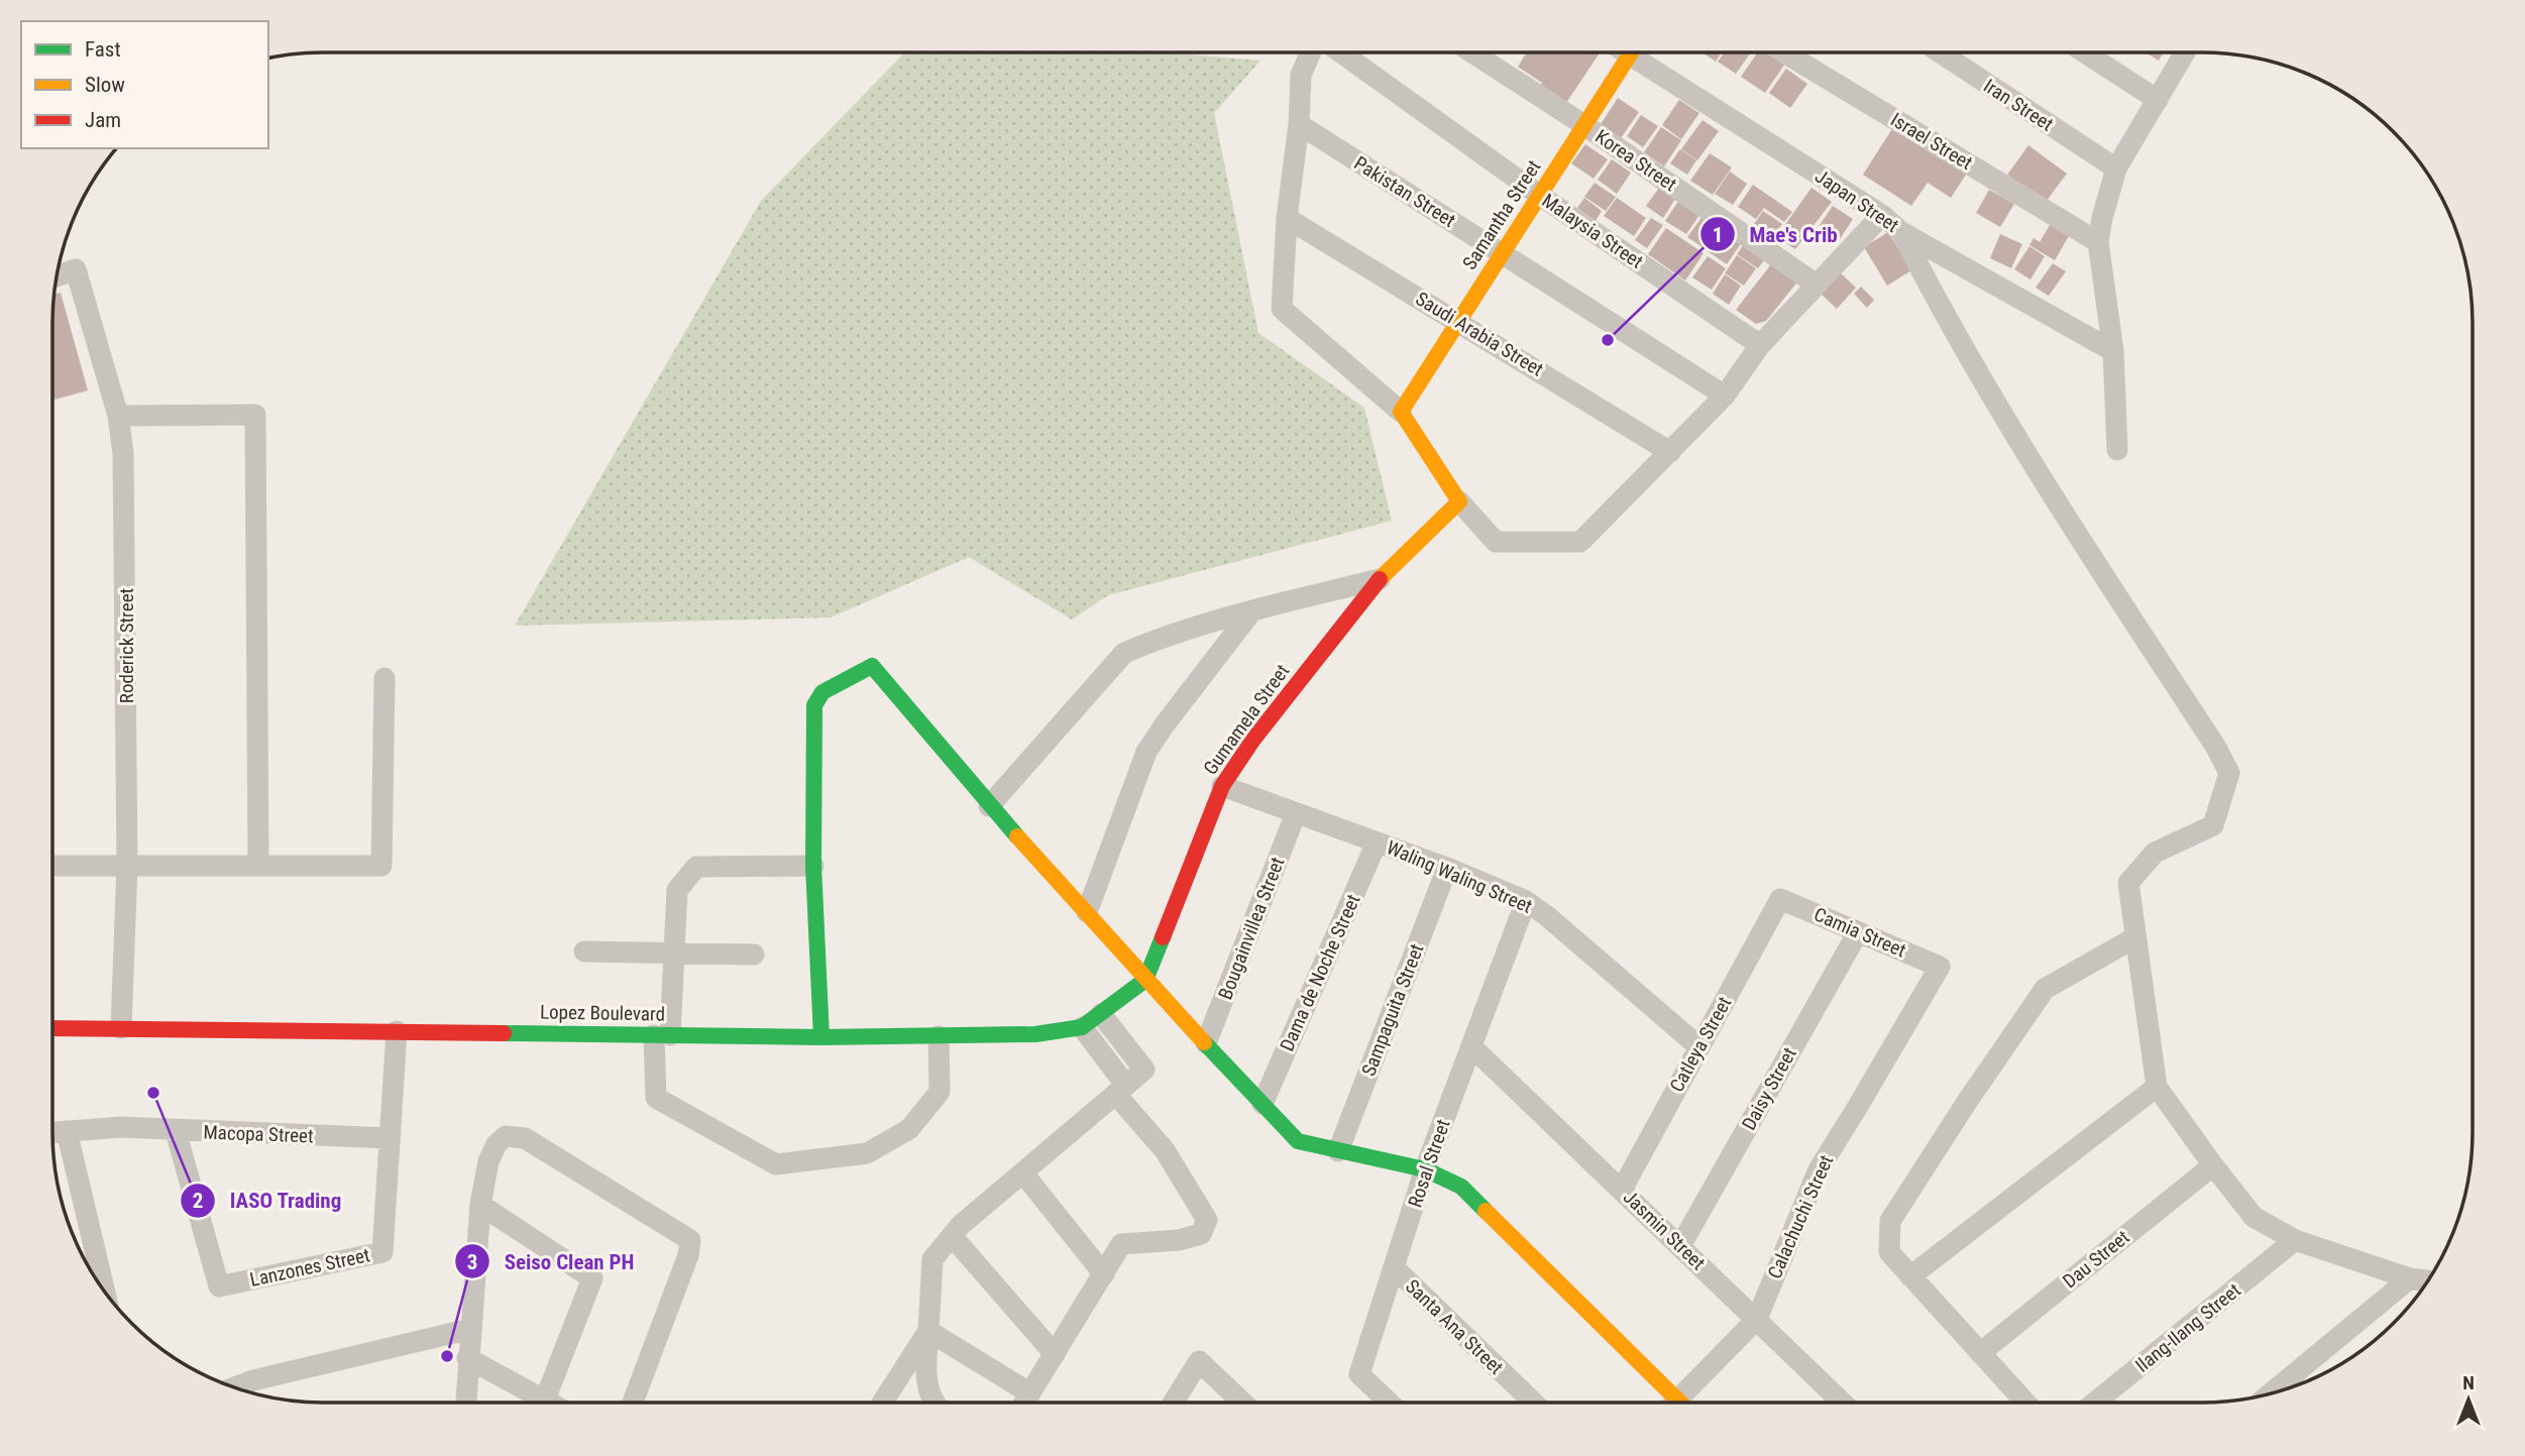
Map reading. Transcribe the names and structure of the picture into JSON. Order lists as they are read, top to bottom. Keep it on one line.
{"streets":{"street":["Iran Street","Israel Street","Korea Street","Pakistan Street","Japan Street","Samantha Street","Malaysia Street","Saudi Arabia Street","Roderick Street","Gumamela Street","Waling Waling Street","Bougainvillea Street","Camia Street","Dama de Noche Street","Sampaguita Street","Lopez Boulevard","Catleya Street","Daisy Street","Macopa Street","Rosal Street","Calachuchi Street","Jasmin Street","Dau Street","Lanzones Street","Santa Ana Street","Ilang-Ilang Street"]},"crossings":[["Korea Street","Samantha Street"],["Pakistan Street","Samantha Street"],["Samantha Street","Malaysia Street"],["Samantha Street","Saudi Arabia Street"],["Roderick Street","Lopez Boulevard"],["Gumamela Street","Waling Waling Street"],["Gumamela Street","Lopez Boulevard"],["Waling Waling Street","Bougainvillea Street"],["Waling Waling Street","Dama de Noche Street"],["Waling Waling Street","Sampaguita Street"],["Waling Waling Street","Catleya Street"],["Waling Waling Street","Rosal Street"],["Camia Street","Catleya Street"],["Camia Street","Daisy Street"],["Camia Street","Calachuchi Street"],["Lopez Boulevard","Lanzones Street"],["Catleya Street","Jasmin Street"],["Daisy Street","Jasmin Street"],["Macopa Street","Lanzones Street"],["Rosal Street","Jasmin Street"],["Rosal Street","Santa Ana Street"],["Calachuchi Street","Jasmin Street"]],"places":["Mae's Crib","IASO Trading","Seiso Clean PH"],"legend":["Fast","Slow","Jam"],"north":"top"}
